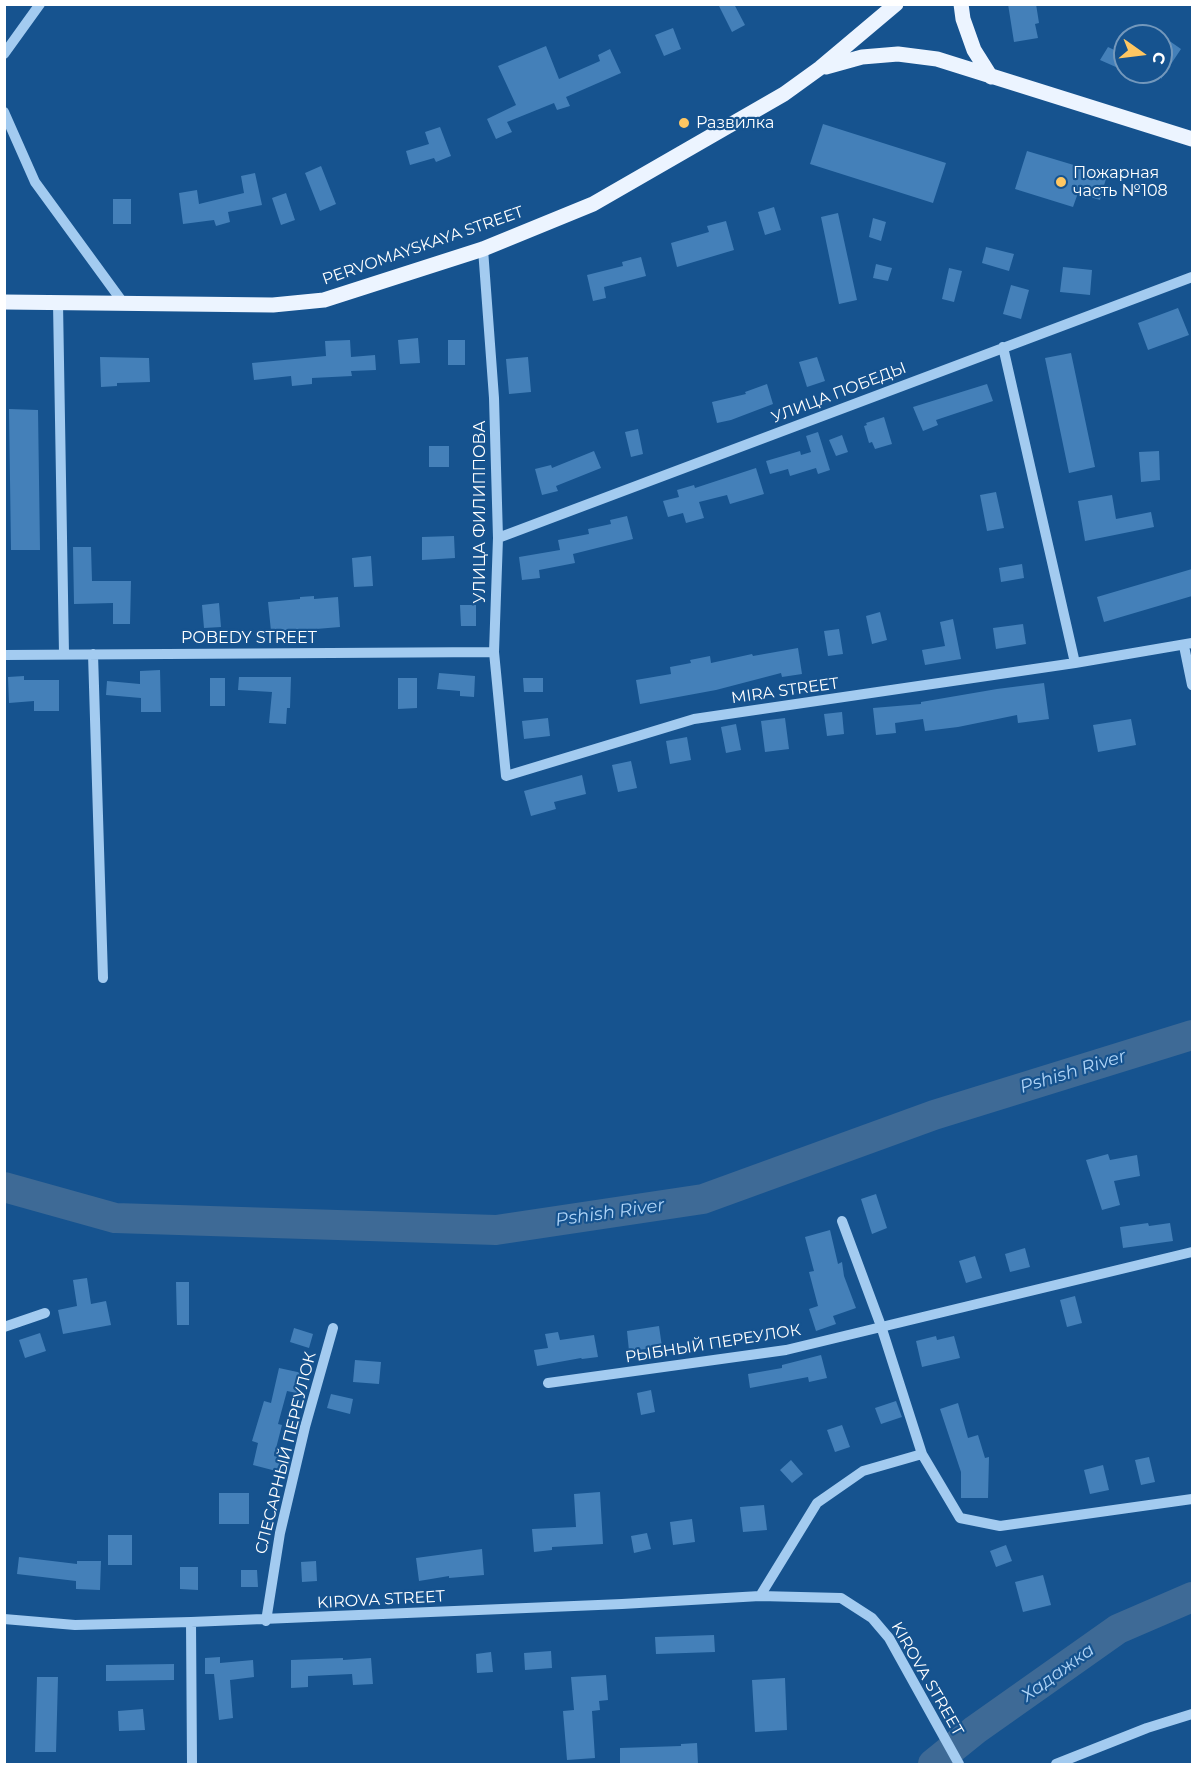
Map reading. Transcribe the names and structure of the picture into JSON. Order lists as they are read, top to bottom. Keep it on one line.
{"streets":{"main road":["PERVOMAYSKAYA STREET"],"street":["УЛИЦА ПОБЕДЫ","УЛИЦА ФИЛИППОВА","POBEDY STREET","MIRA STREET","РЫБНЫЙ ПЕРЕУЛОК","СЛЕСАРНЫЙ ПЕРЕУЛОК","KIROVA STREET"]},"crossings":[["PERVOMAYSKAYA STREET","УЛИЦА ФИЛИППОВА"],["УЛИЦА ПОБЕДЫ","УЛИЦА ФИЛИППОВА"],["УЛИЦА ФИЛИППОВА","POBEDY STREET"],["УЛИЦА ФИЛИППОВА","MIRA STREET"],["СЛЕСАРНЫЙ ПЕРЕУЛОК","KIROVA STREET"]],"water":["Pshish River","Хадажка"],"places":["Развилка","Пожарная часть №108"],"north":"right"}
